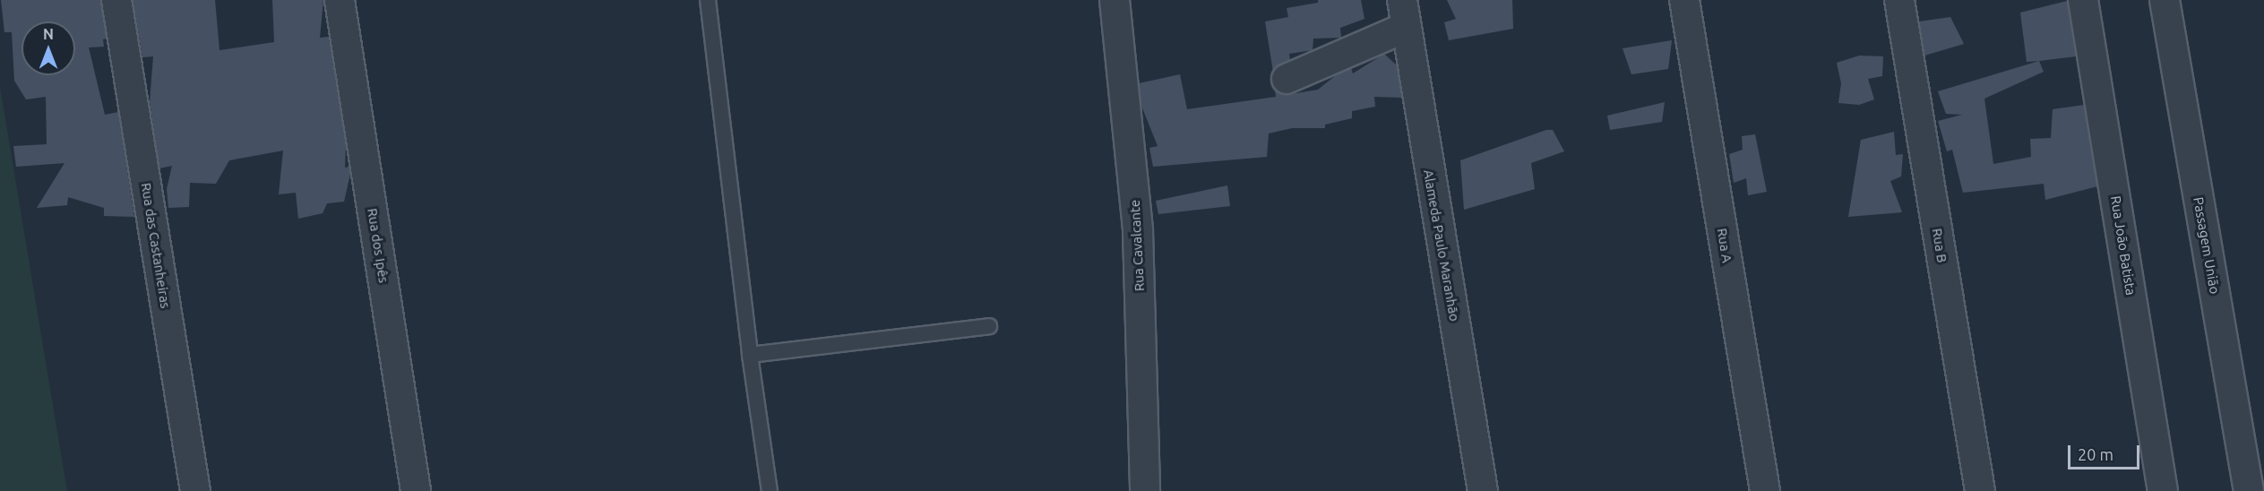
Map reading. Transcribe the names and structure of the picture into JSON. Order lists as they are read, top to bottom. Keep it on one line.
{"streets":{"street":["Rua das Castanheiras","Rua dos Ipês","Rua Cavalcante","Alameda Paulo Maranhão","Rua A","Rua B","Rua João Batista","Passagem União"]},"scale_bar":"20 m","north":"top"}
